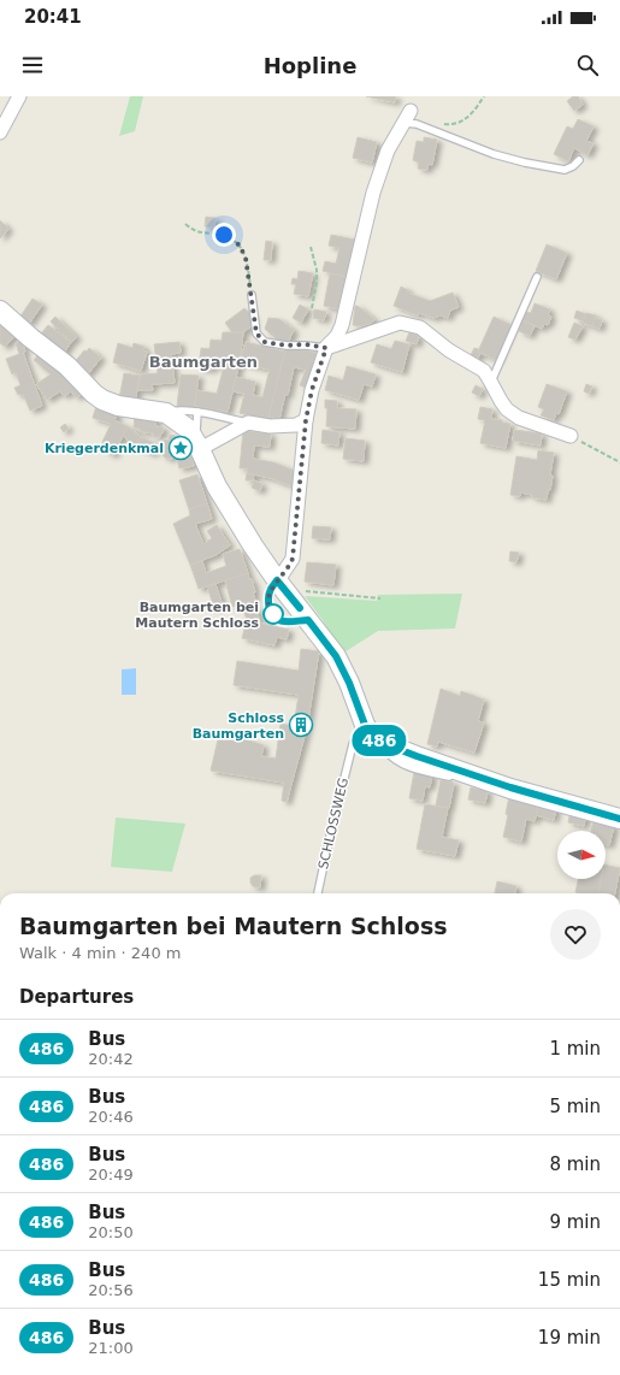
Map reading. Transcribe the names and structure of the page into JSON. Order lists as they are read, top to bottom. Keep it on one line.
{"streets":{"lane":["SCHLOSSWEG"]},"districts":["Baumgarten"],"places":{"place":["Kriegerdenkmal"],"other":["Baumgarten bei Mautern Schloss"],"building":["Schloss Baumgarten"]},"lines":["bus line 486"],"north":"right","page":{"status":"20:41","header":"Hopline","on_map":"486","heading":[["Baumgarten bei Mautern Schloss","Walk · 4 min · 240 m"],"Departures"],"list":[{"mark":"486","name":"Bus","note":"20:42","value":"1 min"},{"mark":"486","name":"Bus","note":"20:46","value":"5 min"},{"mark":"486","name":"Bus","note":"20:49","value":"8 min"},{"mark":"486","name":"Bus","note":"20:50","value":"9 min"},{"mark":"486","name":"Bus","note":"20:56","value":"15 min"},{"mark":"486","name":"Bus","note":"21:00","value":"19 min"}]}}
